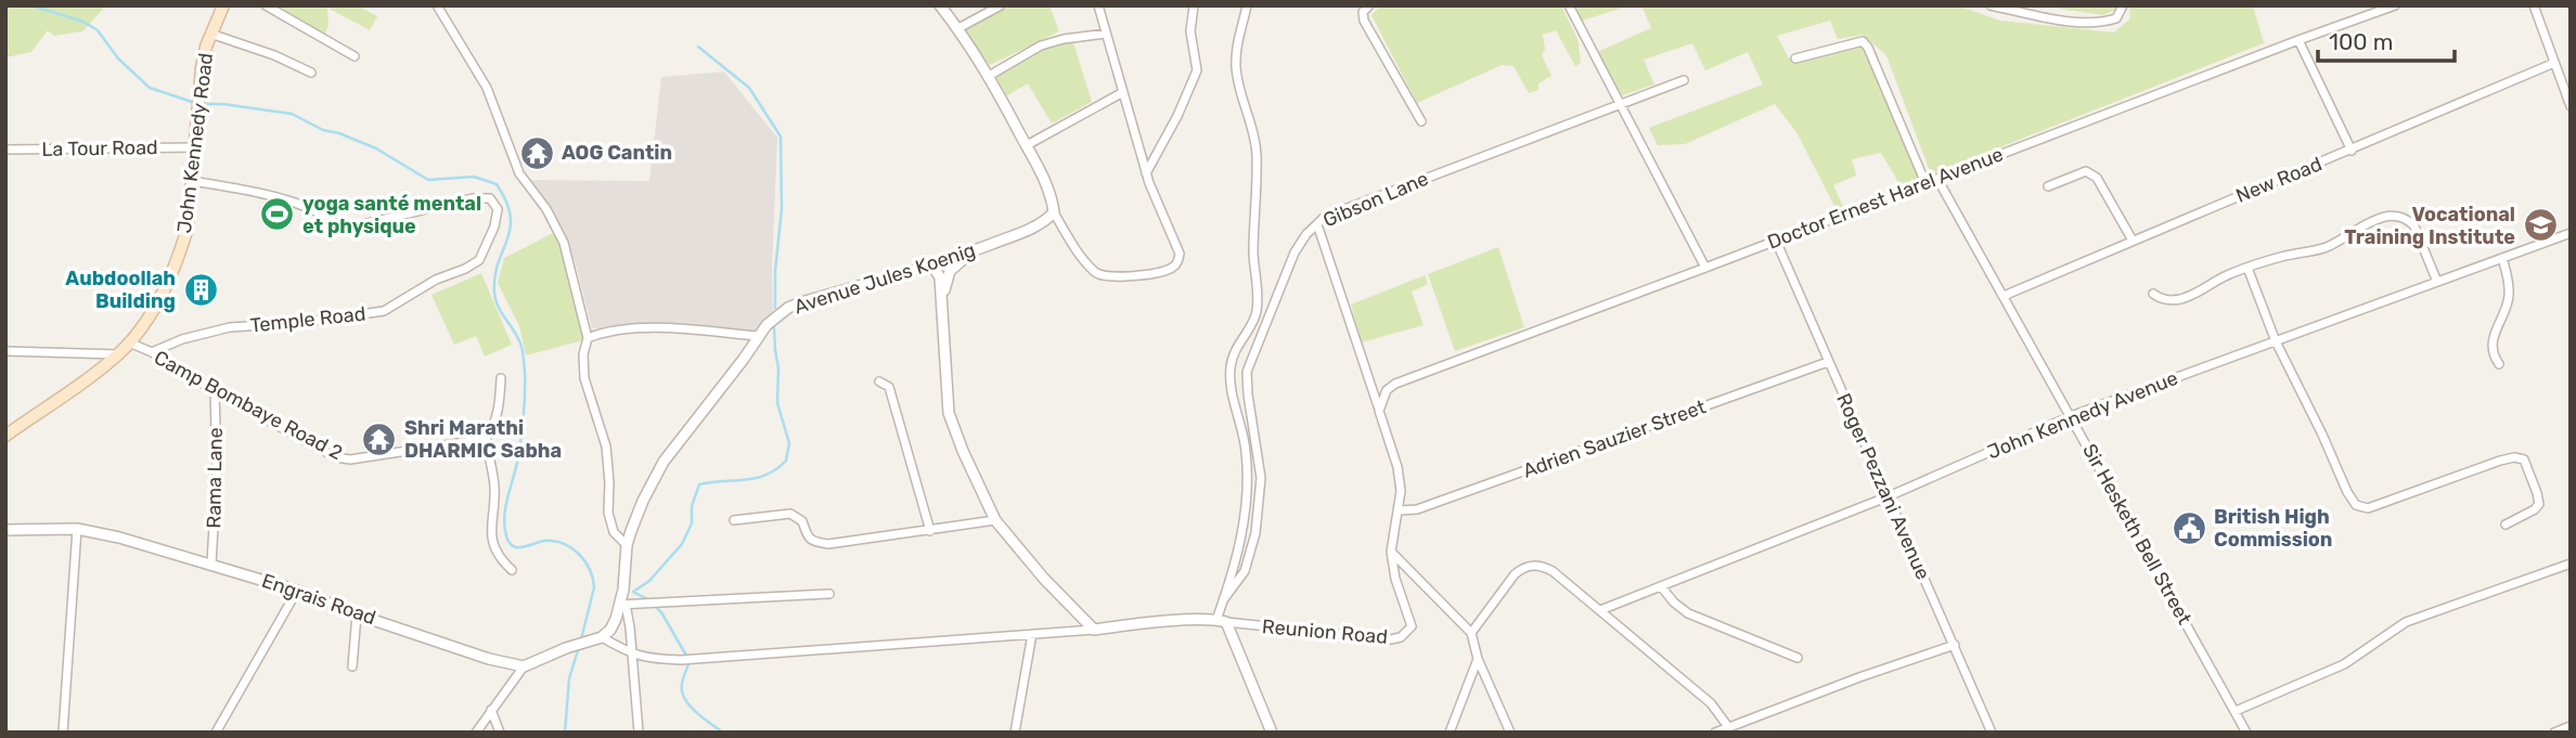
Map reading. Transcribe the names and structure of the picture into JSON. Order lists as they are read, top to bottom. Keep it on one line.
{"streets":{"main road":["John Kennedy Road"],"street":["La Tour Road","New Road","Doctor Ernest Harel Avenue","Gibson Lane","Avenue Jules Koenig","Temple Road","Camp Bombaye Road 2","John Kennedy Avenue","Adrien Sauzier Street","Rama Lane","Roger Pezzani Avenue","Sir Hesketh Bell Street","Engrais Road","Reunion Road"]},"crossings":[["John Kennedy Road","La Tour Road"],["John Kennedy Road","Temple Road"],["John Kennedy Road","Camp Bombaye Road 2"],["New Road","Sir Hesketh Bell Street"],["Doctor Ernest Harel Avenue","Roger Pezzani Avenue"],["Doctor Ernest Harel Avenue","Sir Hesketh Bell Street"],["Doctor Ernest Harel Avenue","Reunion Road"],["Temple Road","Camp Bombaye Road 2"],["Camp Bombaye Road 2","Rama Lane"],["John Kennedy Avenue","Roger Pezzani Avenue"],["John Kennedy Avenue","Sir Hesketh Bell Street"],["Adrien Sauzier Street","Roger Pezzani Avenue"],["Adrien Sauzier Street","Reunion Road"],["Rama Lane","Engrais Road"]],"places":{"temple":["AOG Cantin","Shri Marathi DHARMIC Sabha"],"sports":["yoga santé mental et physique"],"school or university":["Vocational Training Institute"],"building":["Aubdoollah Building"],"public building":["British High Commission"]},"scale_bar":"100 m"}
